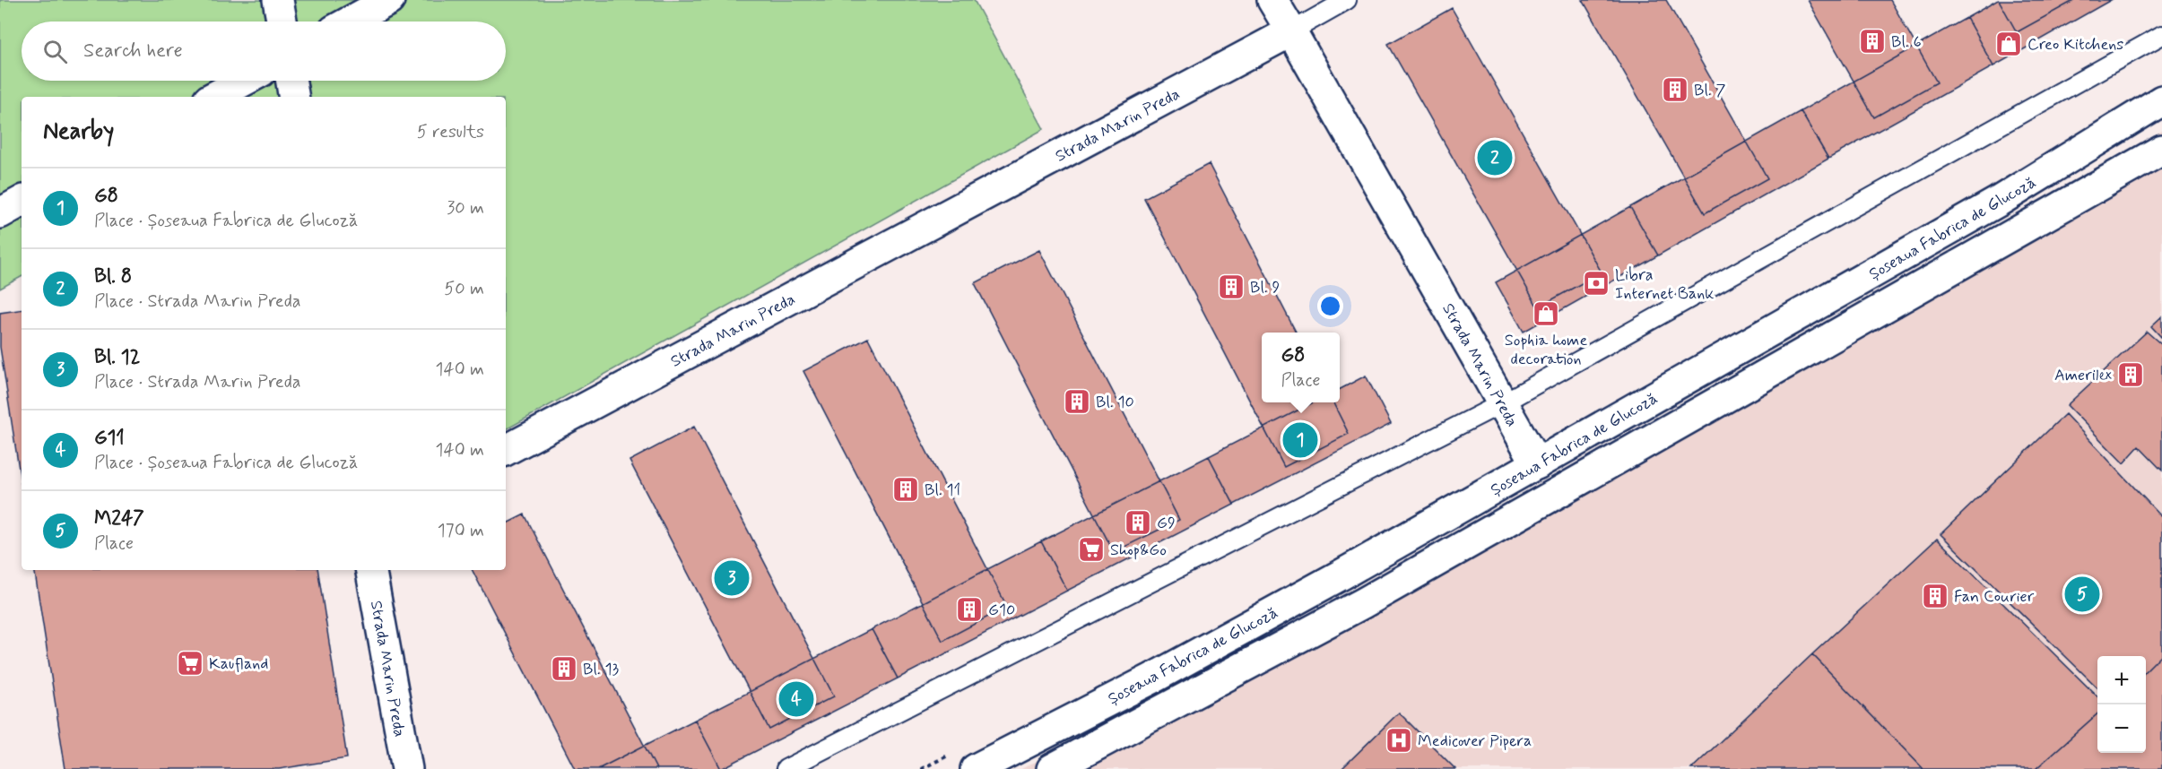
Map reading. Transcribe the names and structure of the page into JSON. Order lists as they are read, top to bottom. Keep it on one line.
{"streets":{"main road":["Strada Marin Preda","Șoseaua Fabrica de Glucoză"]},"crossings":[["Strada Marin Preda","Șoseaua Fabrica de Glucoză"]],"places":{"building":["Bl. 6","Bl. 7","Bl. 9","Amerilex","Bl. 10","Bl. 11","G9","Fan Courier","G10","Bl. 13"],"shop":["Creo Kitchens","Sophia home decoration"],"bank":["Libra Internet Bank"],"supermarket":["Shop&Go","Kaufland"],"hospital":["Medicover Pipera"]},"page":{"search":"Search here","heading":["Nearby","5 results"],"pins":["2","1","3","5","4"],"list":[{"mark":"1","name":"G8","note":"Place · Șoseaua Fabrica de Glucoză","value":"30 m"},{"mark":"2","name":"Bl. 8","note":"Place · Strada Marin Preda","value":"50 m"},{"mark":"3","name":"Bl. 12","note":"Place · Strada Marin Preda","value":"140 m"},{"mark":"4","name":"G11","note":"Place · Șoseaua Fabrica de Glucoză","value":"140 m"},{"mark":"5","name":"M247","note":"Place","value":"170 m"}],"popup":["G8","Place"],"map_buttons":["+","−"]}}
